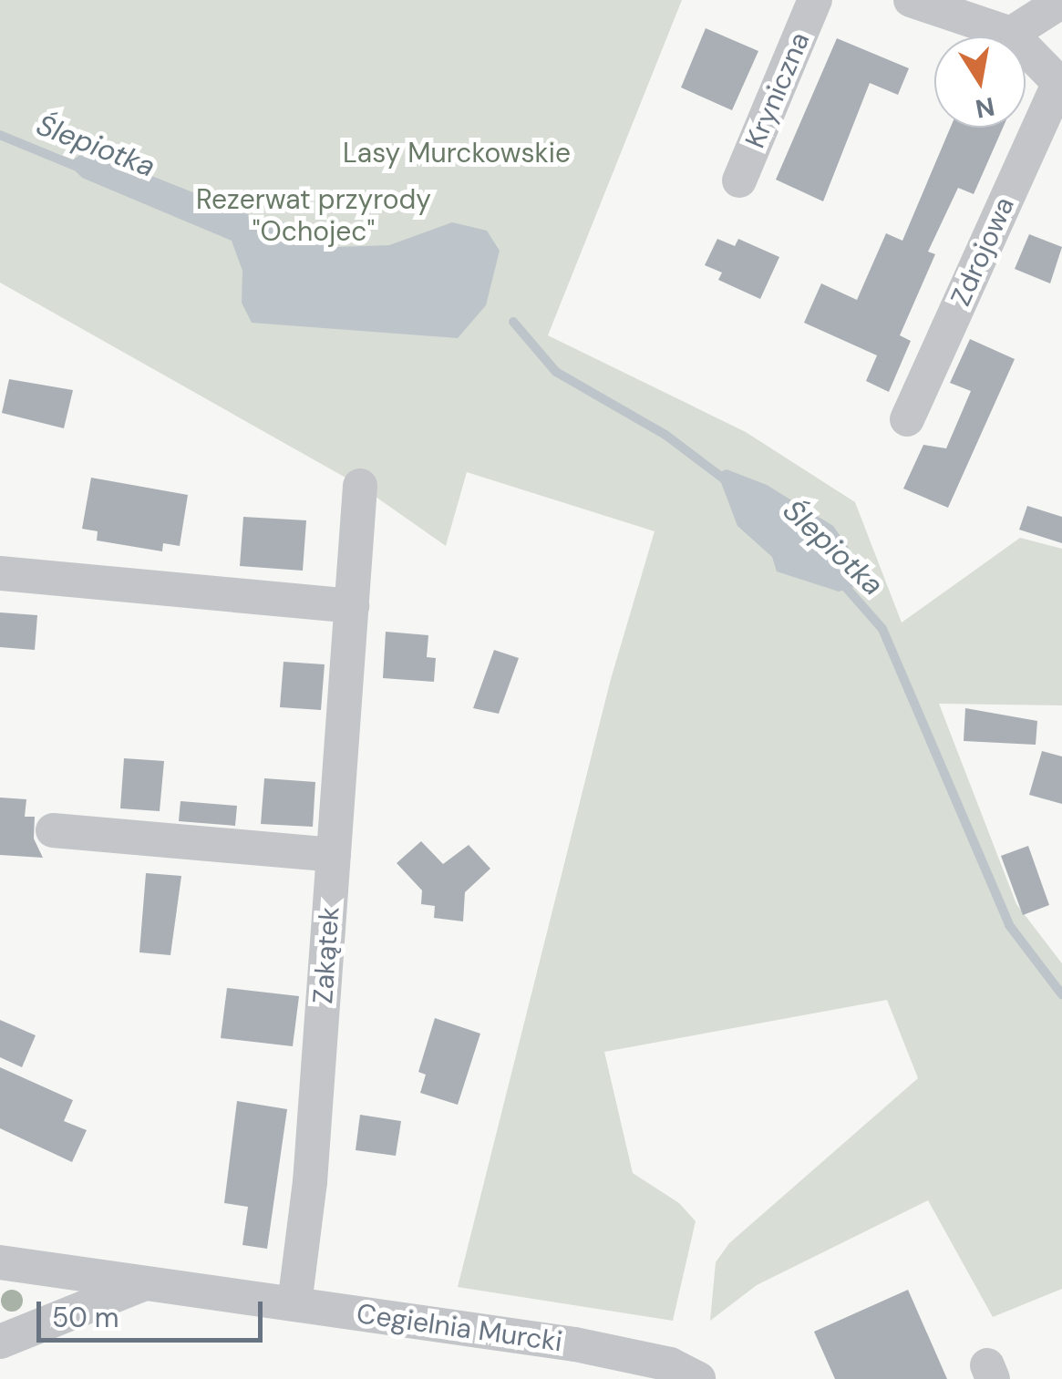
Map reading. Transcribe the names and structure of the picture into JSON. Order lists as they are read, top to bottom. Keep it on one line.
{"streets":{"street":["Kryniczna","Zdrojowa","Zakątek","Cegielnia Murcki"]},"crossings":[["Zakątek","Cegielnia Murcki"]],"water":["Ślepiotka"],"parks":["Lasy Murckowskie","Rezerwat przyrody \"Ochojec\""],"scale_bar":"50 m","north":"bottom"}
